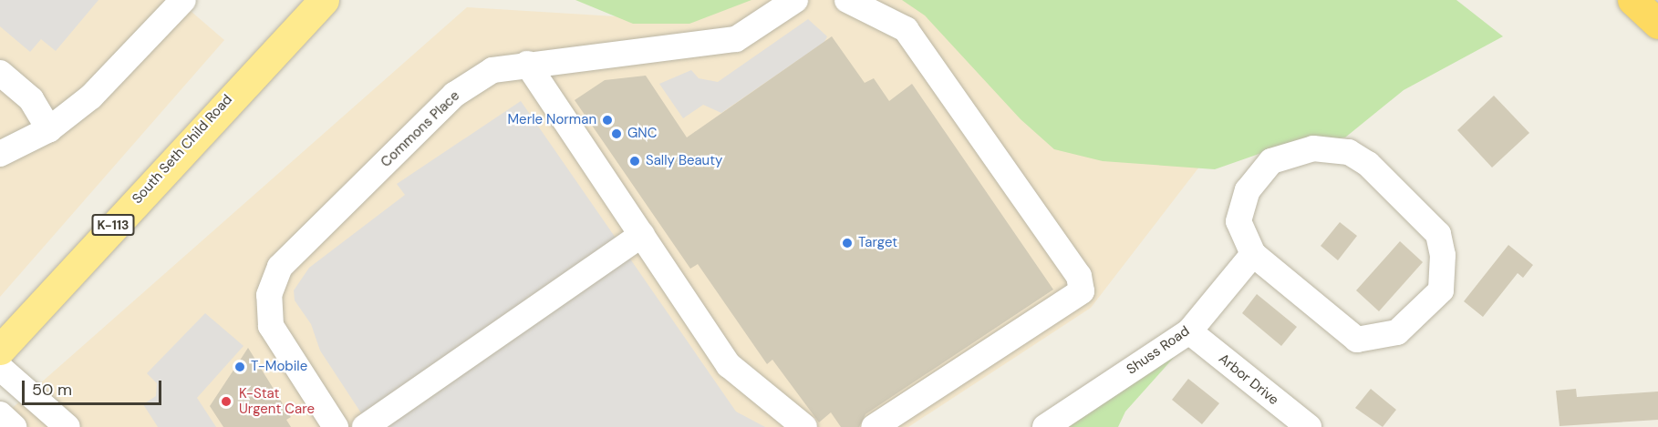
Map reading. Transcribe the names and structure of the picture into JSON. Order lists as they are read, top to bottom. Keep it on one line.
{"streets":{"main road":["South Seth Child Road","K-113"],"street":["Commons Place","Shuss Road","Arbor Drive"]},"crossings":[["Shuss Road","Arbor Drive"]],"places":["Merle Norman","GNC","Sally Beauty","Target","T-Mobile","K-Stat Urgent Care"],"scale_bar":"50 m"}
